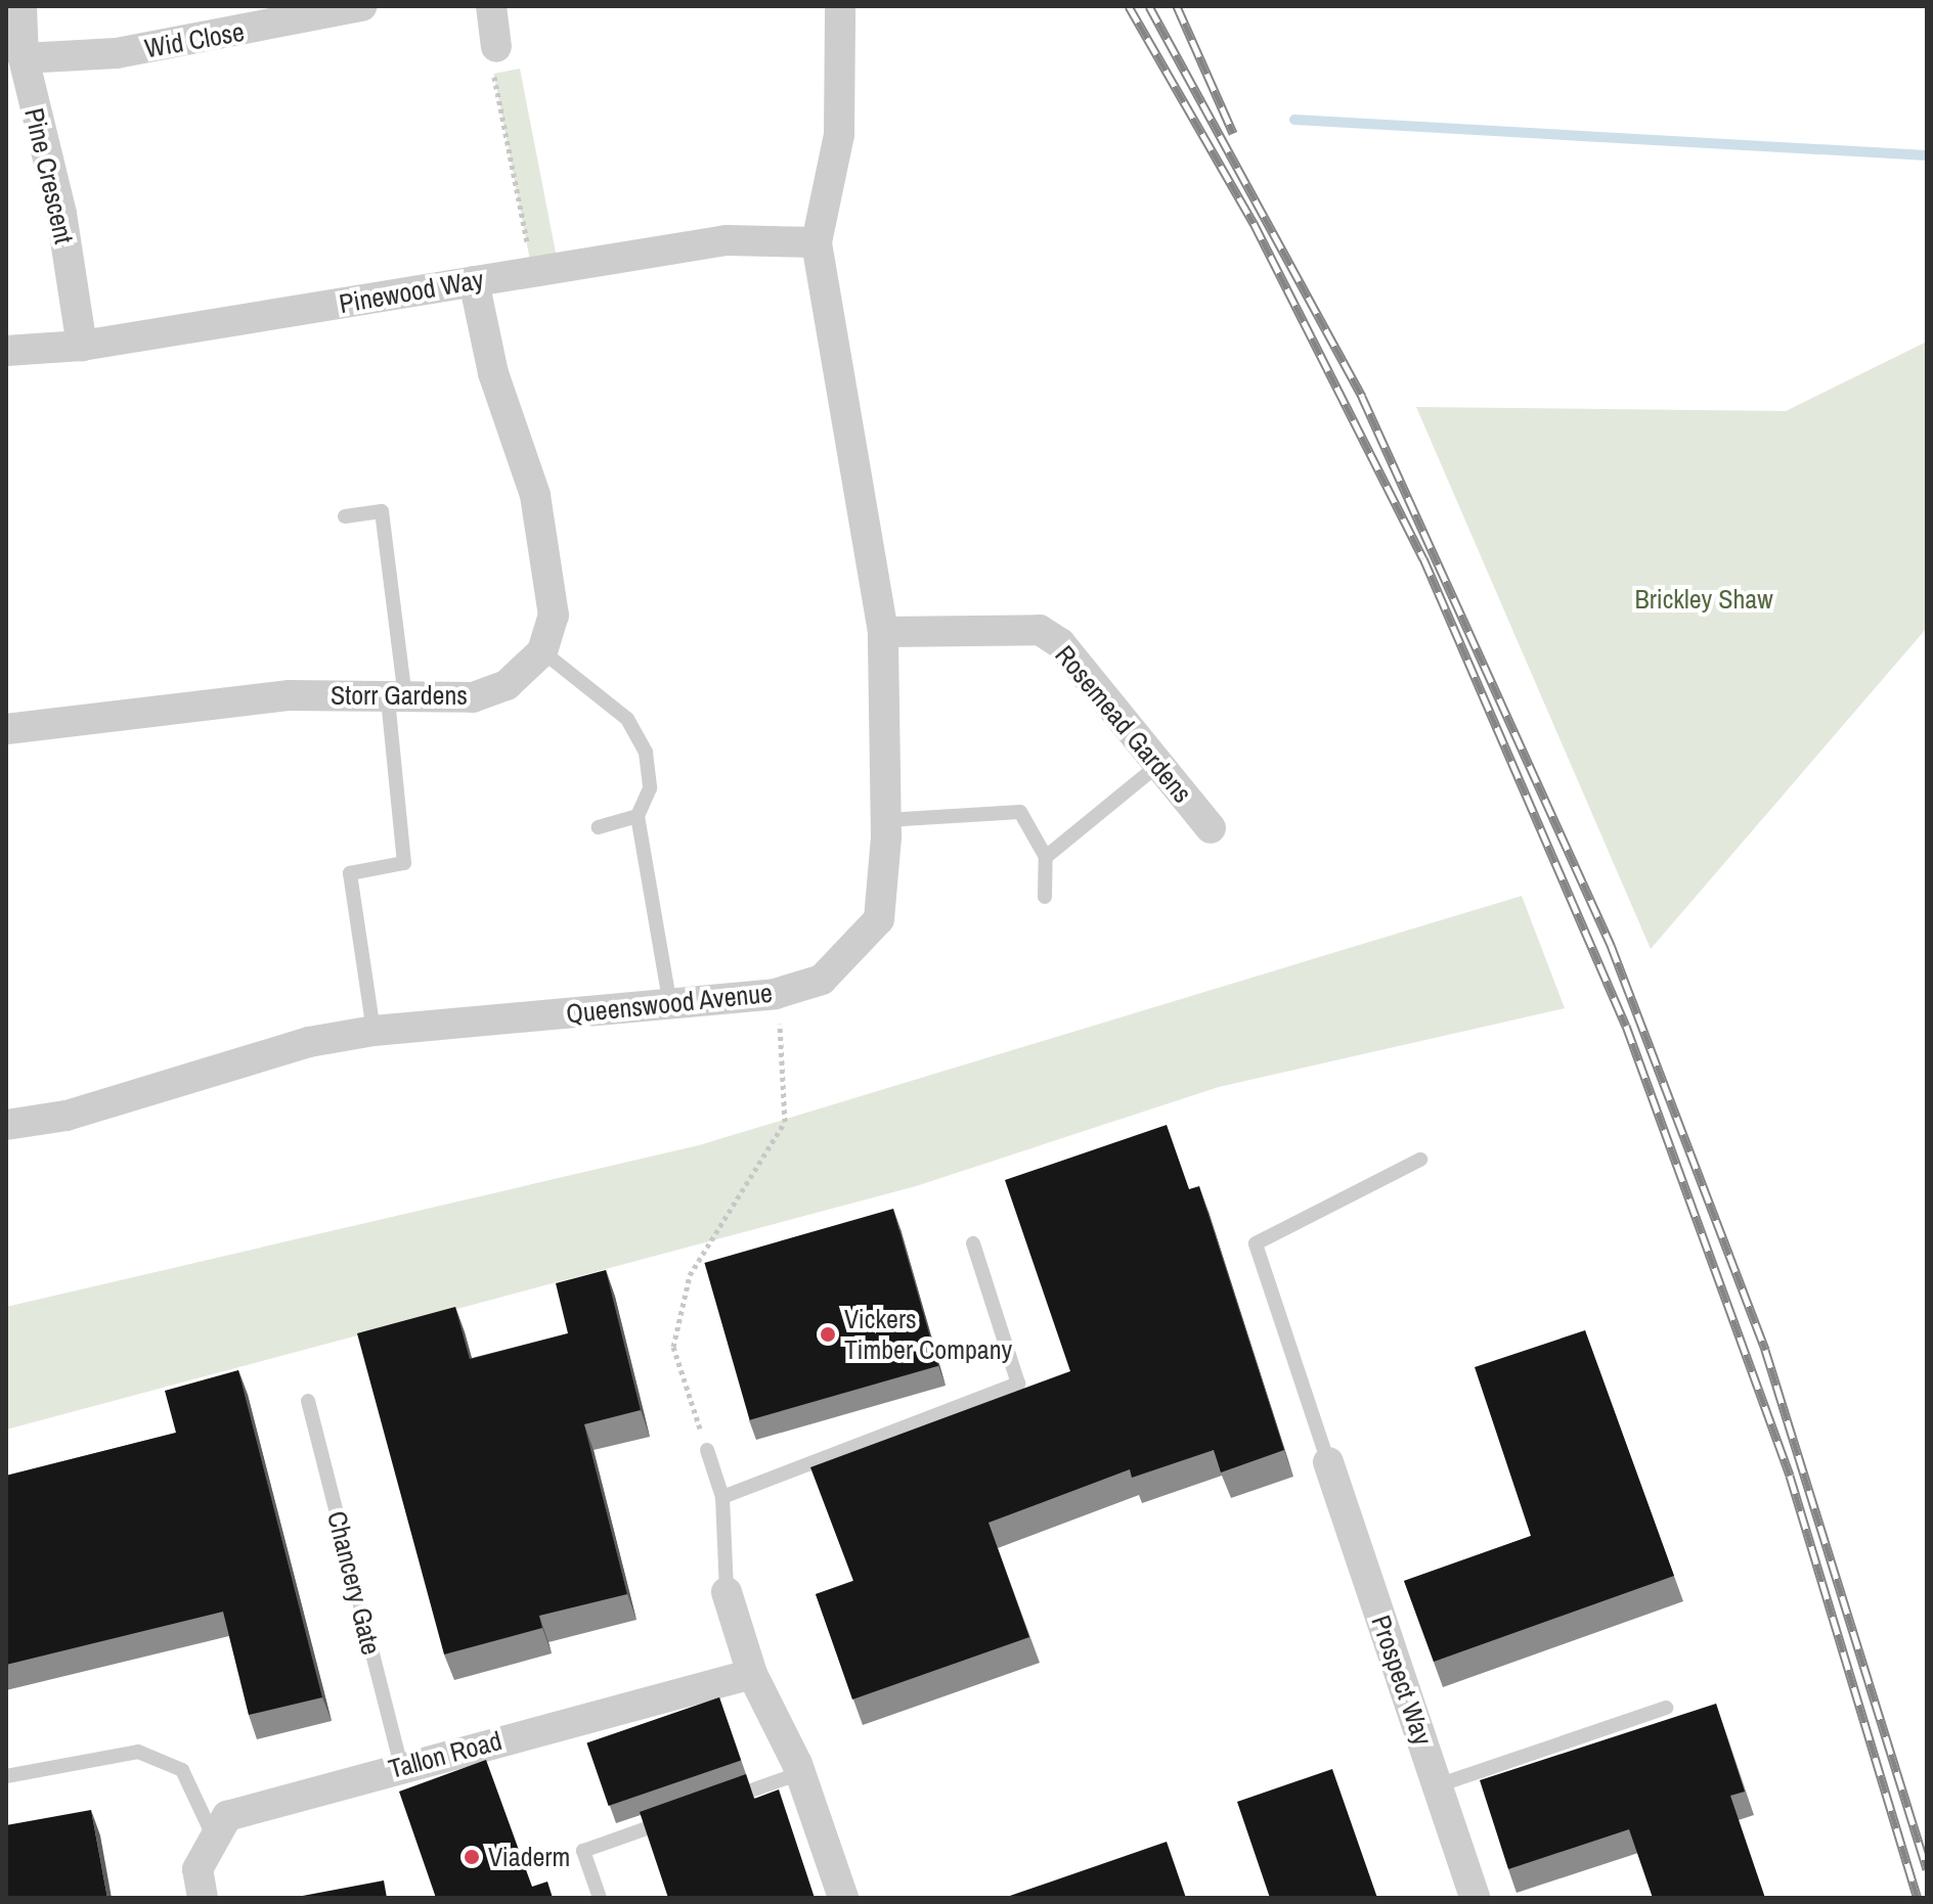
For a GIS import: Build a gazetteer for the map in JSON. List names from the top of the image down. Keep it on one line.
{"streets":{"street":["Wid Close","Pine Crescent","Pinewood Way","Storr Gardens","Rosemead Gardens","Queenswood Avenue","Prospect Way","Tallon Road"],"lane":["Chancery Gate"]},"crossings":[["Wid Close","Pine Crescent"],["Pine Crescent","Pinewood Way"],["Pinewood Way","Queenswood Avenue"],["Rosemead Gardens","Queenswood Avenue"],["Chancery Gate","Tallon Road"]],"parks":["Brickley Shaw"],"places":["Vickers Timber Company","Viaderm"]}
